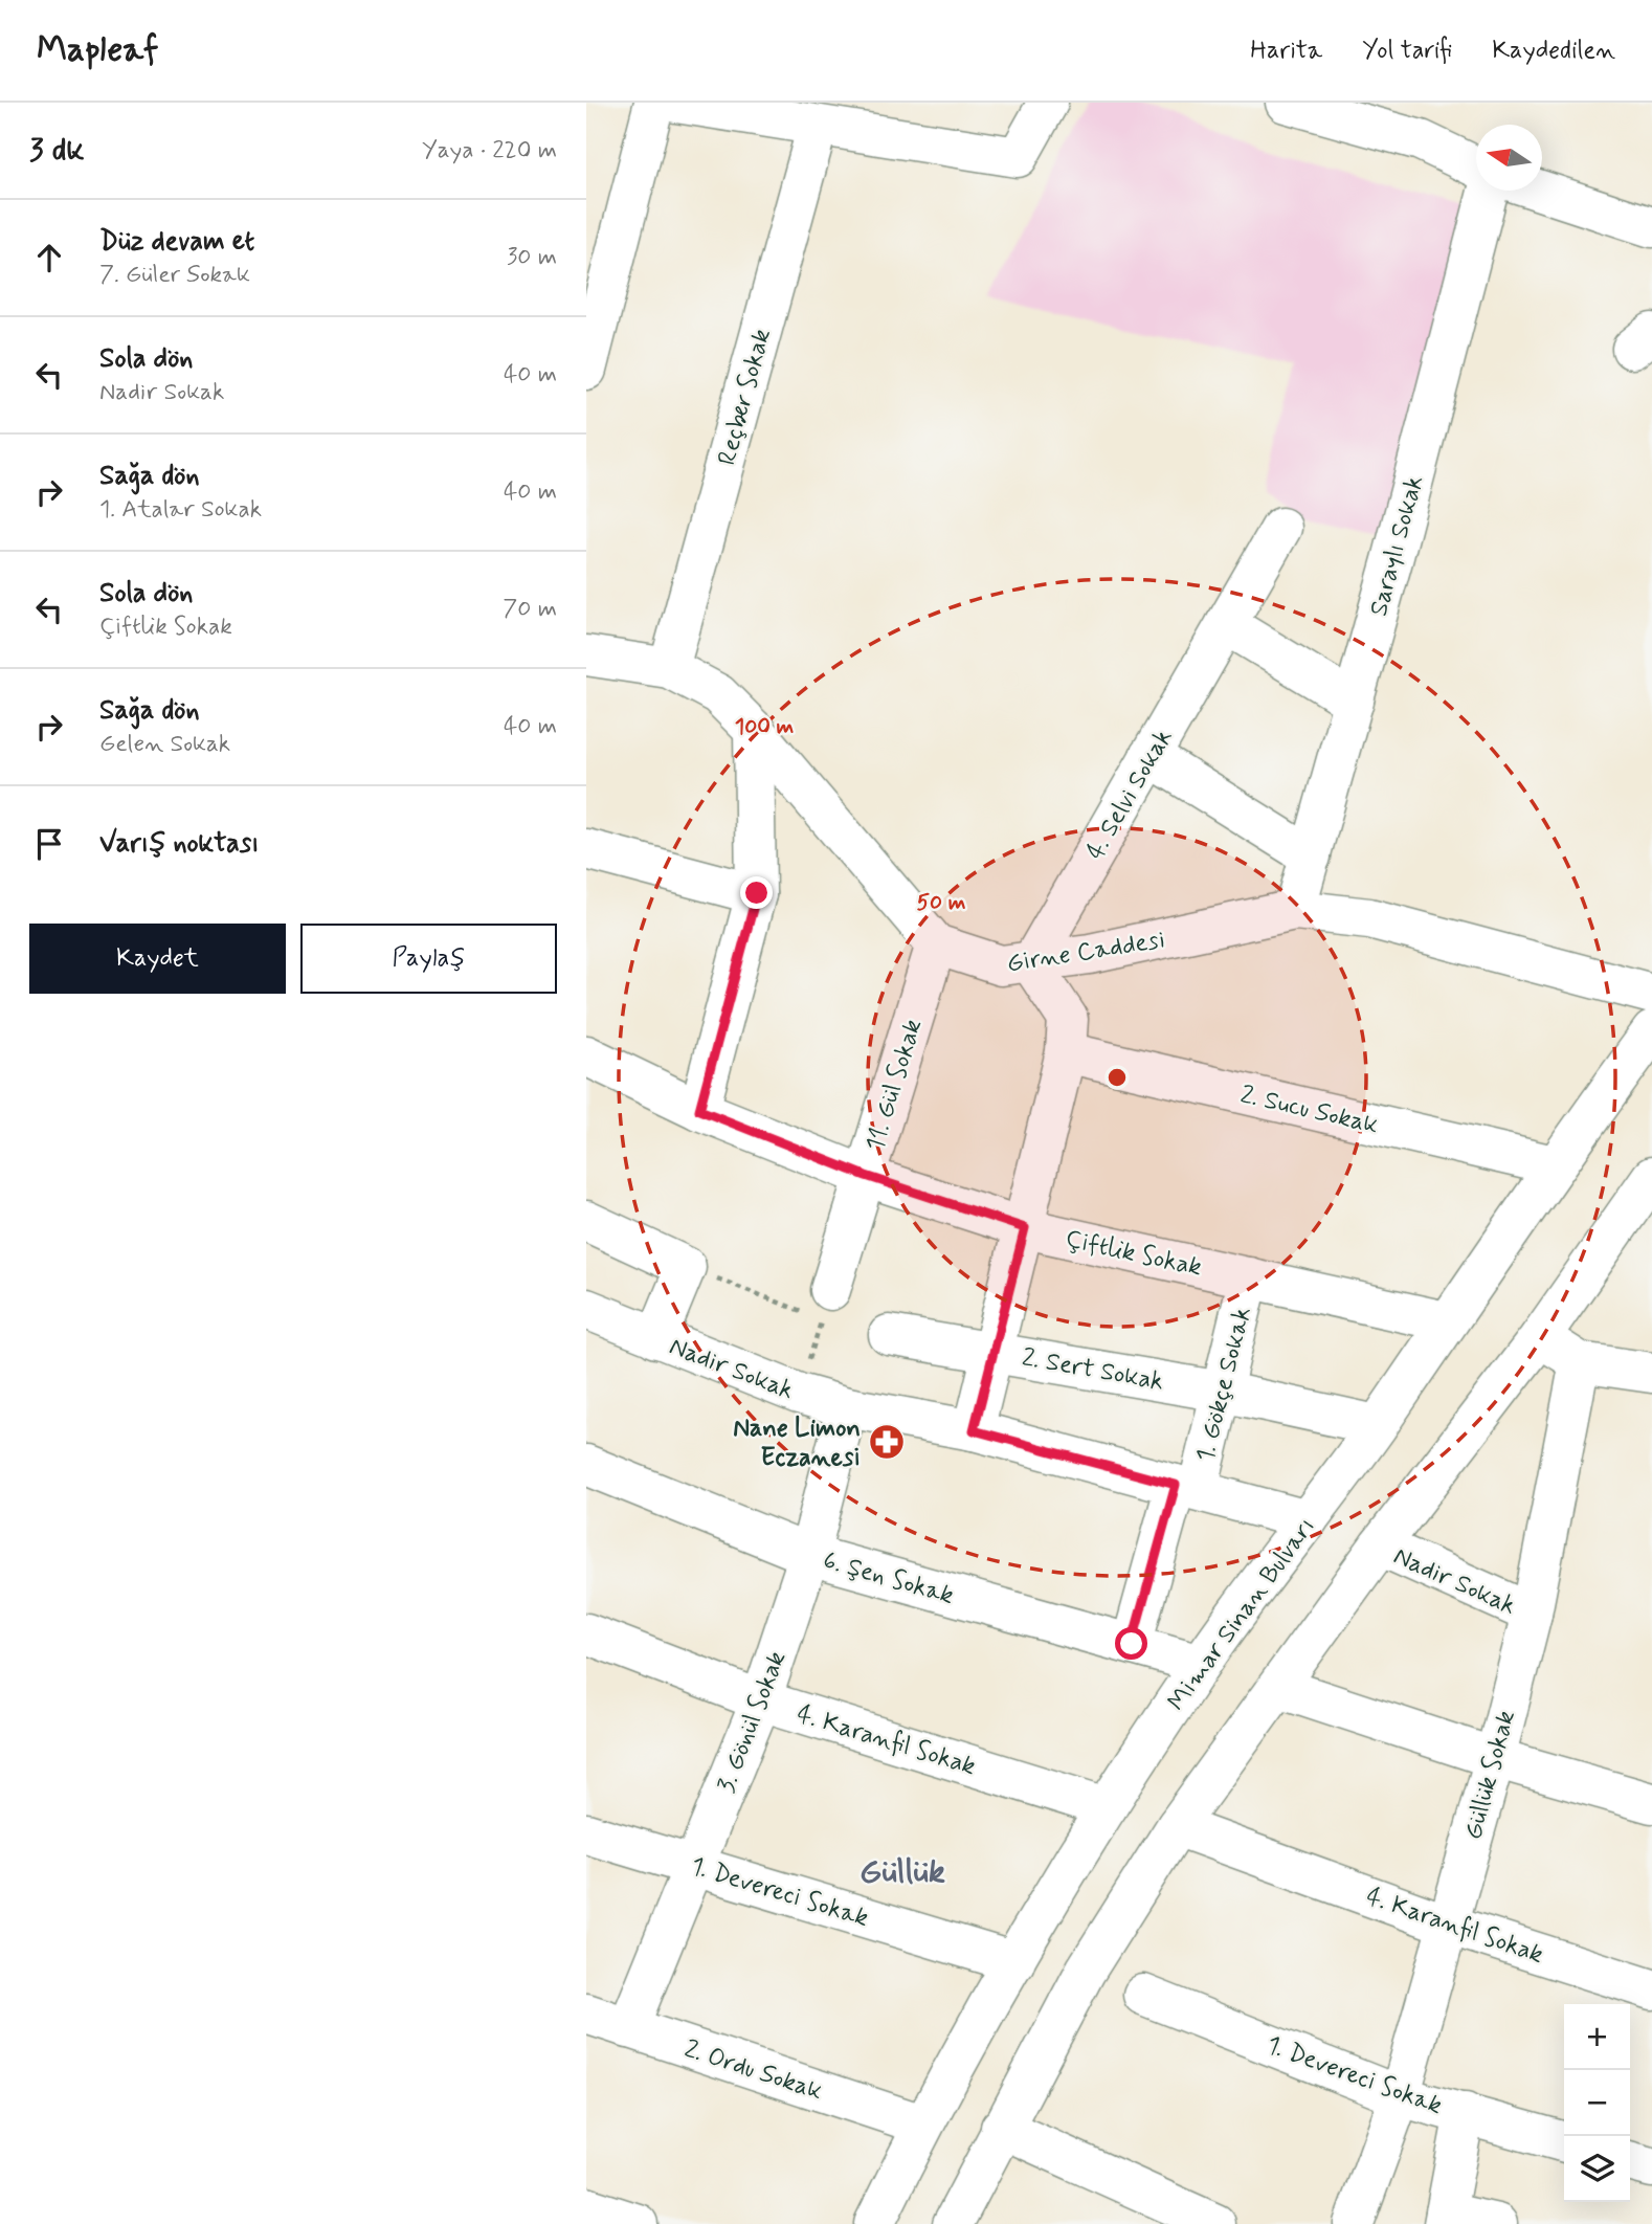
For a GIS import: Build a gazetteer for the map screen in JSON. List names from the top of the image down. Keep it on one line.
{"streets":{"street":["Reçber Sokak","Saraylı Sokak","4. Selvi Sokak","Girne Caddesi","11. Gül Sokak","2. Sucu Sokak","Çiftlik Sokak","Nadir Sokak","2. Sert Sokak","1. Gökçe Sokak","6. Şen Sokak","Mimar Sinan Bulvarı","3. Gönül Sokak","4. Karanfil Sokak","Güllük Sokak","1. Devereci Sokak","2. Ordu Sokak"]},"crossings":[["Saraylı Sokak","Girne Caddesi"],["4. Selvi Sokak","Girne Caddesi"],["Girne Caddesi","11. Gül Sokak"],["11. Gül Sokak","Çiftlik Sokak"],["2. Sucu Sokak","Mimar Sinan Bulvarı"],["Çiftlik Sokak","1. Gökçe Sokak"],["Çiftlik Sokak","Mimar Sinan Bulvarı"],["Nadir Sokak","1. Gökçe Sokak"],["Nadir Sokak","Mimar Sinan Bulvarı"],["Nadir Sokak","3. Gönül Sokak"],["Nadir Sokak","Güllük Sokak"],["2. Sert Sokak","1. Gökçe Sokak"],["2. Sert Sokak","Mimar Sinan Bulvarı"],["1. Gökçe Sokak","6. Şen Sokak"],["6. Şen Sokak","Mimar Sinan Bulvarı"],["6. Şen Sokak","3. Gönül Sokak"],["Mimar Sinan Bulvarı","4. Karanfil Sokak"],["Mimar Sinan Bulvarı","1. Devereci Sokak"],["Mimar Sinan Bulvarı","2. Ordu Sokak"],["3. Gönül Sokak","4. Karanfil Sokak"],["3. Gönül Sokak","1. Devereci Sokak"],["3. Gönül Sokak","2. Ordu Sokak"],["4. Karanfil Sokak","Güllük Sokak"],["Güllük Sokak","1. Devereci Sokak"]],"districts":["Güllük"],"places":{"pharmacy":["Nane Limon Eczanesi"]},"north":"left","page":{"header":"Mapleaf","nav":["Harita","Yol tarifi","Kaydedilen"],"heading":["3 dk","Yaya · 220 m"],"list":[["Düz devam et","7. Güler Sokak","30 m"],["Sola dön","Nadir Sokak","40 m"],["Sağa dön","1. Atalar Sokak","40 m"],["Sola dön","Çiftlik Sokak","70 m"],["Sağa dön","Gelen Sokak","40 m"],"Varış noktası"],"buttons":["Kaydet","Paylaş"],"map_buttons":["+","−"]},"rings":["100 m","50 m"]}
